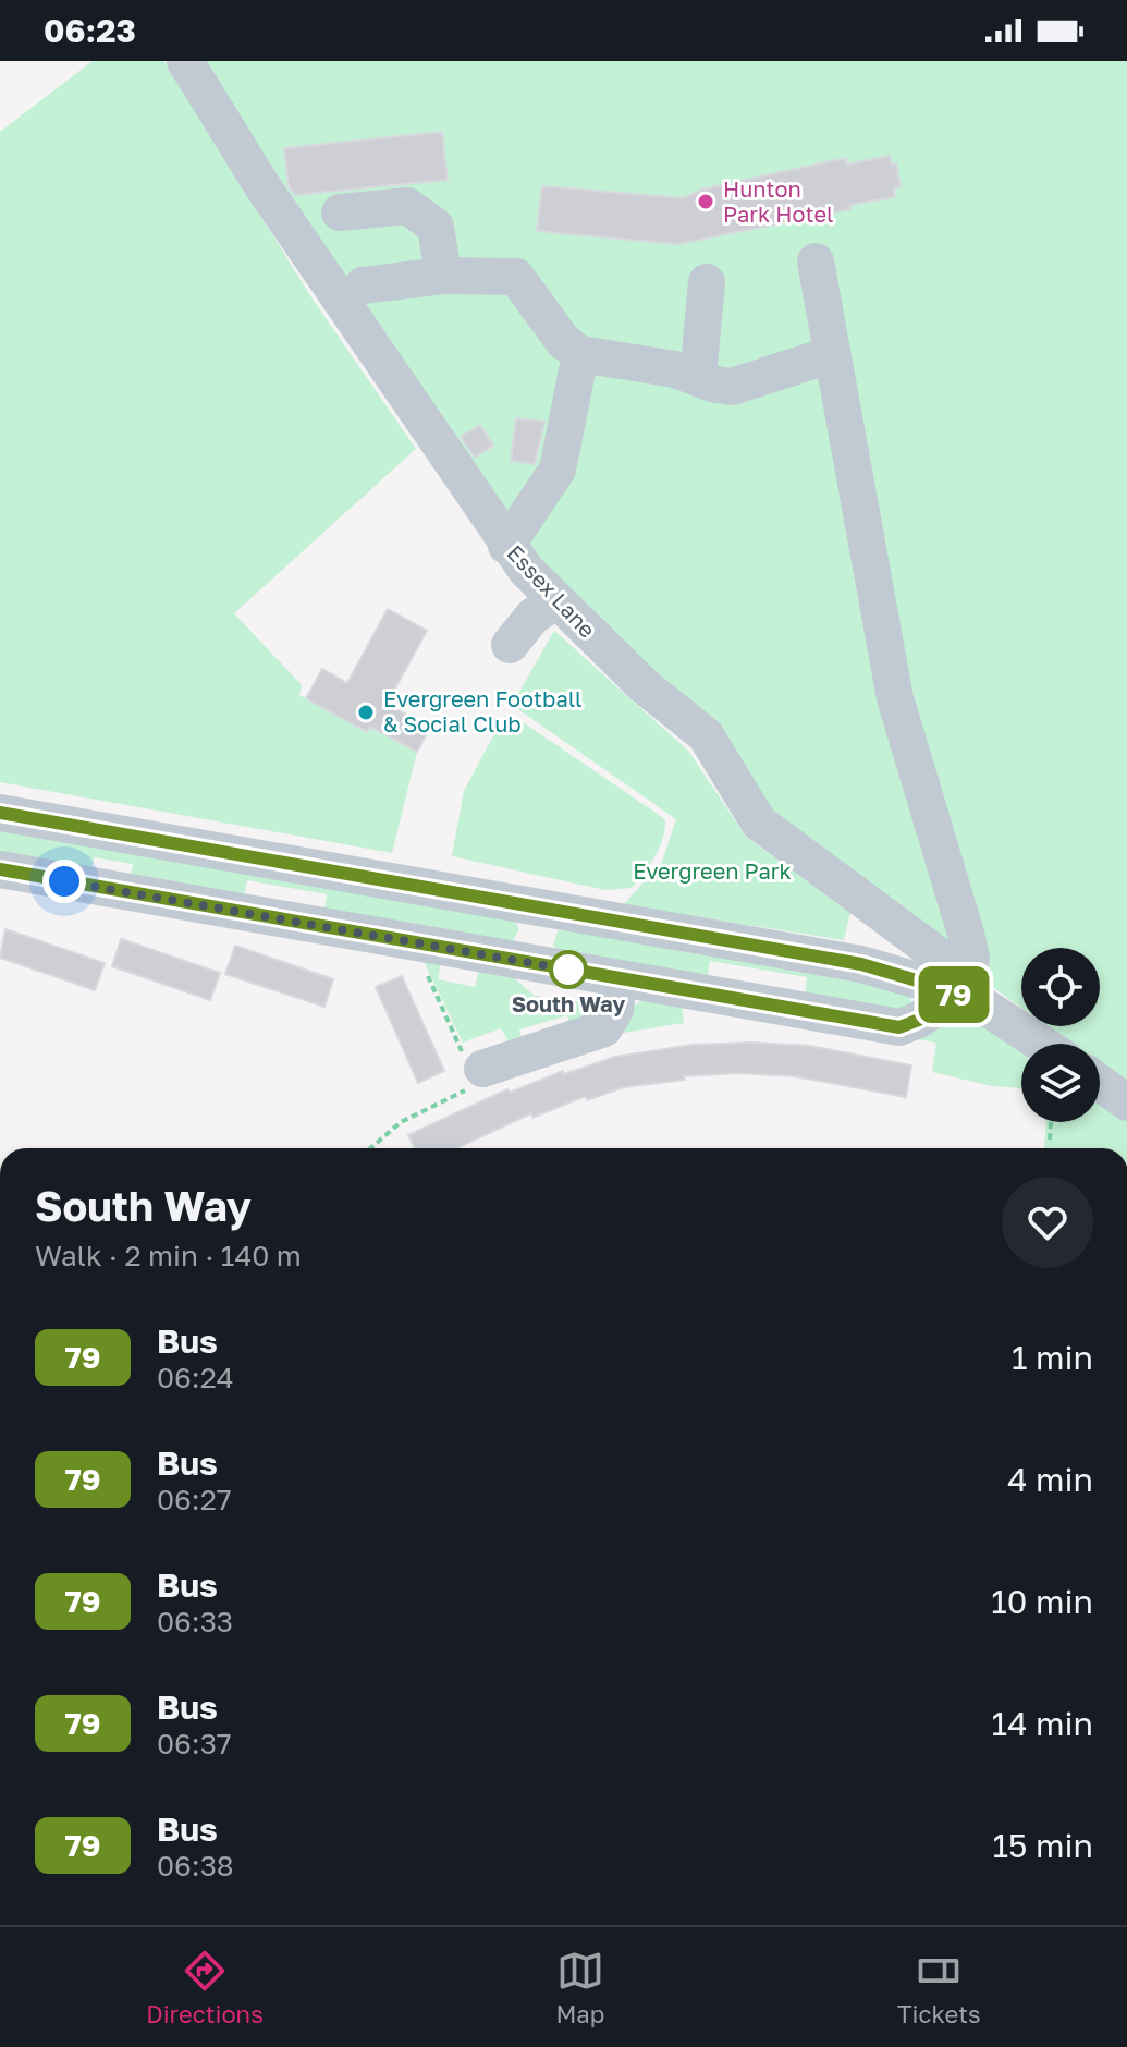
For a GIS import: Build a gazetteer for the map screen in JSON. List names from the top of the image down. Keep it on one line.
{"streets":{"street":["Essex Lane"]},"parks":["Evergreen Park"],"places":["Hunton Park Hotel","Evergreen Football & Social Club","South Way"],"lines":["bus line 79"],"page":{"status":"06:23","on_map":"79","heading":["South Way","Walk · 2 min · 140 m"],"list":[{"mark":"79","name":"Bus","note":"06:24","value":"1 min"},{"mark":"79","name":"Bus","note":"06:27","value":"4 min"},{"mark":"79","name":"Bus","note":"06:33","value":"10 min"},{"mark":"79","name":"Bus","note":"06:37","value":"14 min"},{"mark":"79","name":"Bus","note":"06:38","value":"15 min"}],"tabs":["Directions","Map","Tickets"]}}
